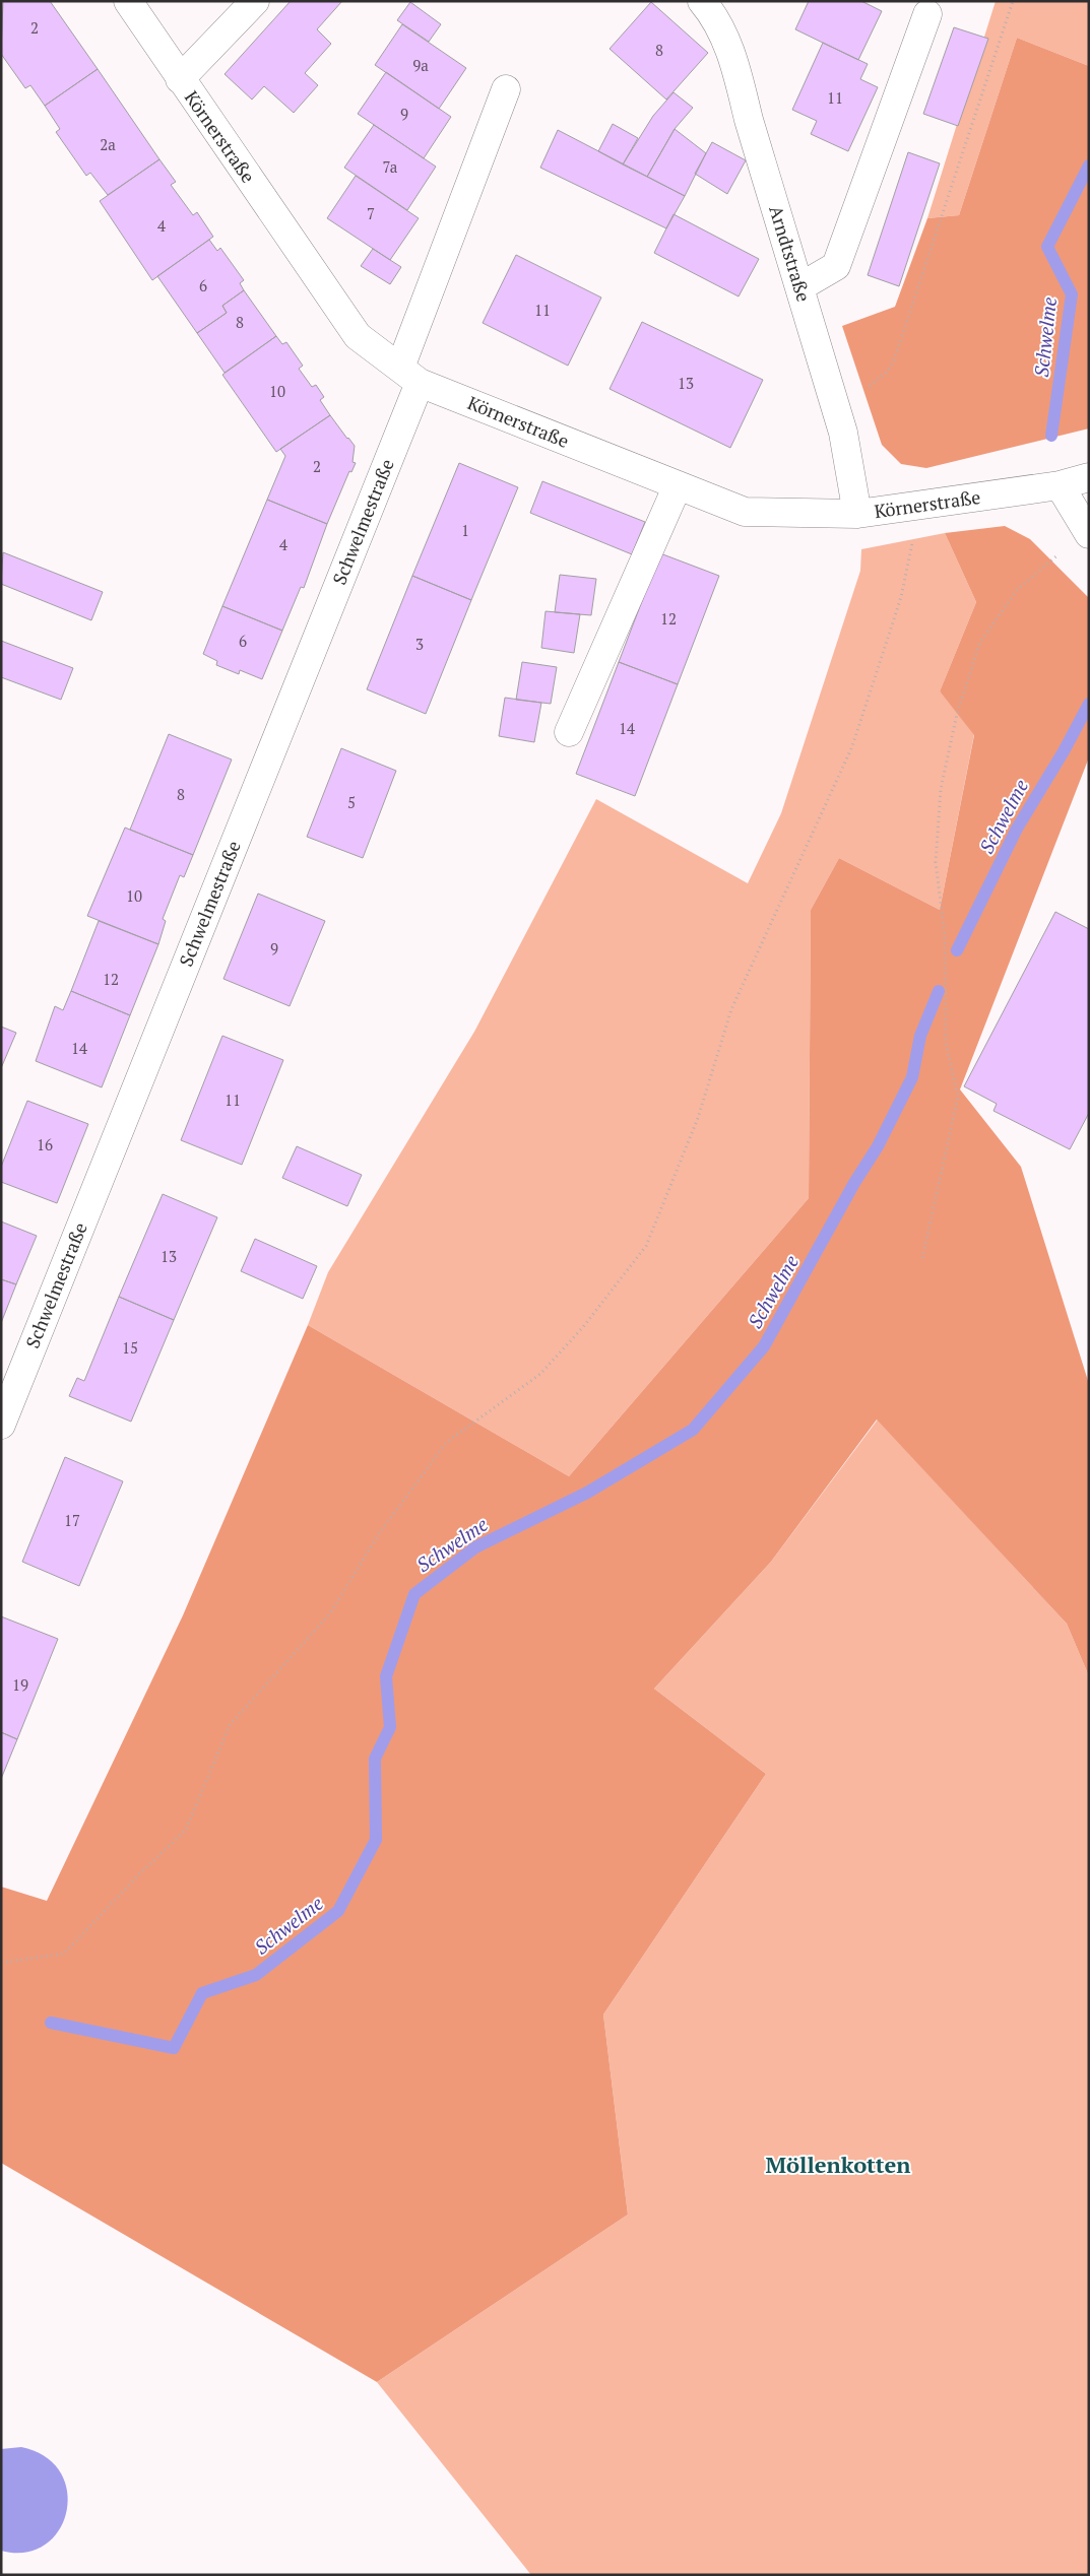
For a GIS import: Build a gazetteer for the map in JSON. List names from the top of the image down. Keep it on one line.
{"streets":{"street":["Körnerstraße","Arndtstraße","Schwelmestraße"]},"crossings":[["Körnerstraße","Arndtstraße"],["Körnerstraße","Schwelmestraße"]],"districts":["Möllenkotten"],"water":["Schwelme"],"house_numbers":["2","8","9a","11","9","2a","7a","7","4","6","11","8","13","10","2","1","4","12","6","3","14","8","5","10","9","12","14","11","16","13","15","17","19"]}
